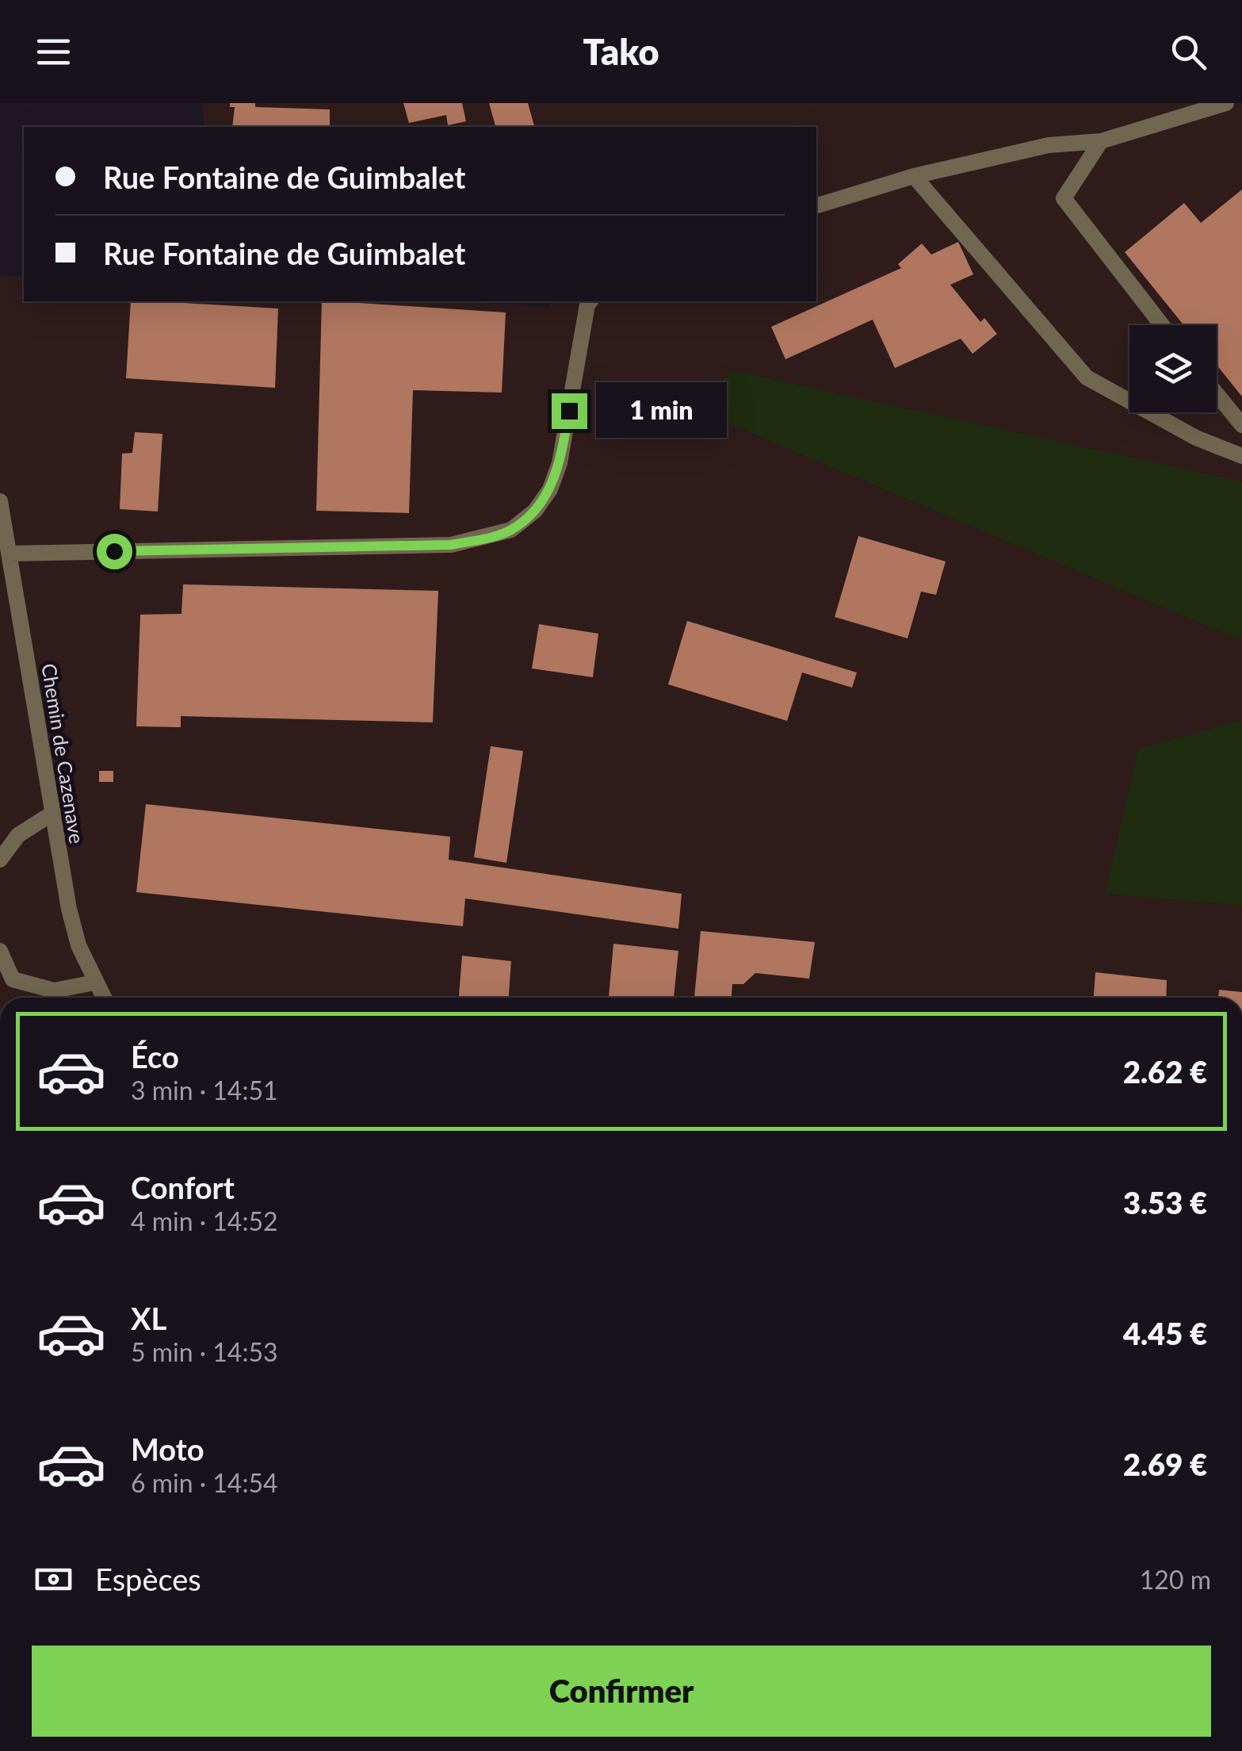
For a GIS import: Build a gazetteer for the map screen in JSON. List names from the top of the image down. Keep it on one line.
{"streets":{"street":["Chemin de Cazenave"]},"page":{"header":"Tako","banner":["Rue Fontaine de Guimbalet","Rue Fontaine de Guimbalet"],"bubble":"1 min","list":[{"name":"Éco","note":"3 min · 14:51","value":"2.62 €"},{"name":"Confort","note":"4 min · 14:52","value":"3.53 €"},{"name":"XL","note":"5 min · 14:53","value":"4.45 €"},{"name":"Moto","note":"6 min · 14:54","value":"2.69 €"}],"pay":["Espèces","120 m"],"buttons":"Confirmer"}}
